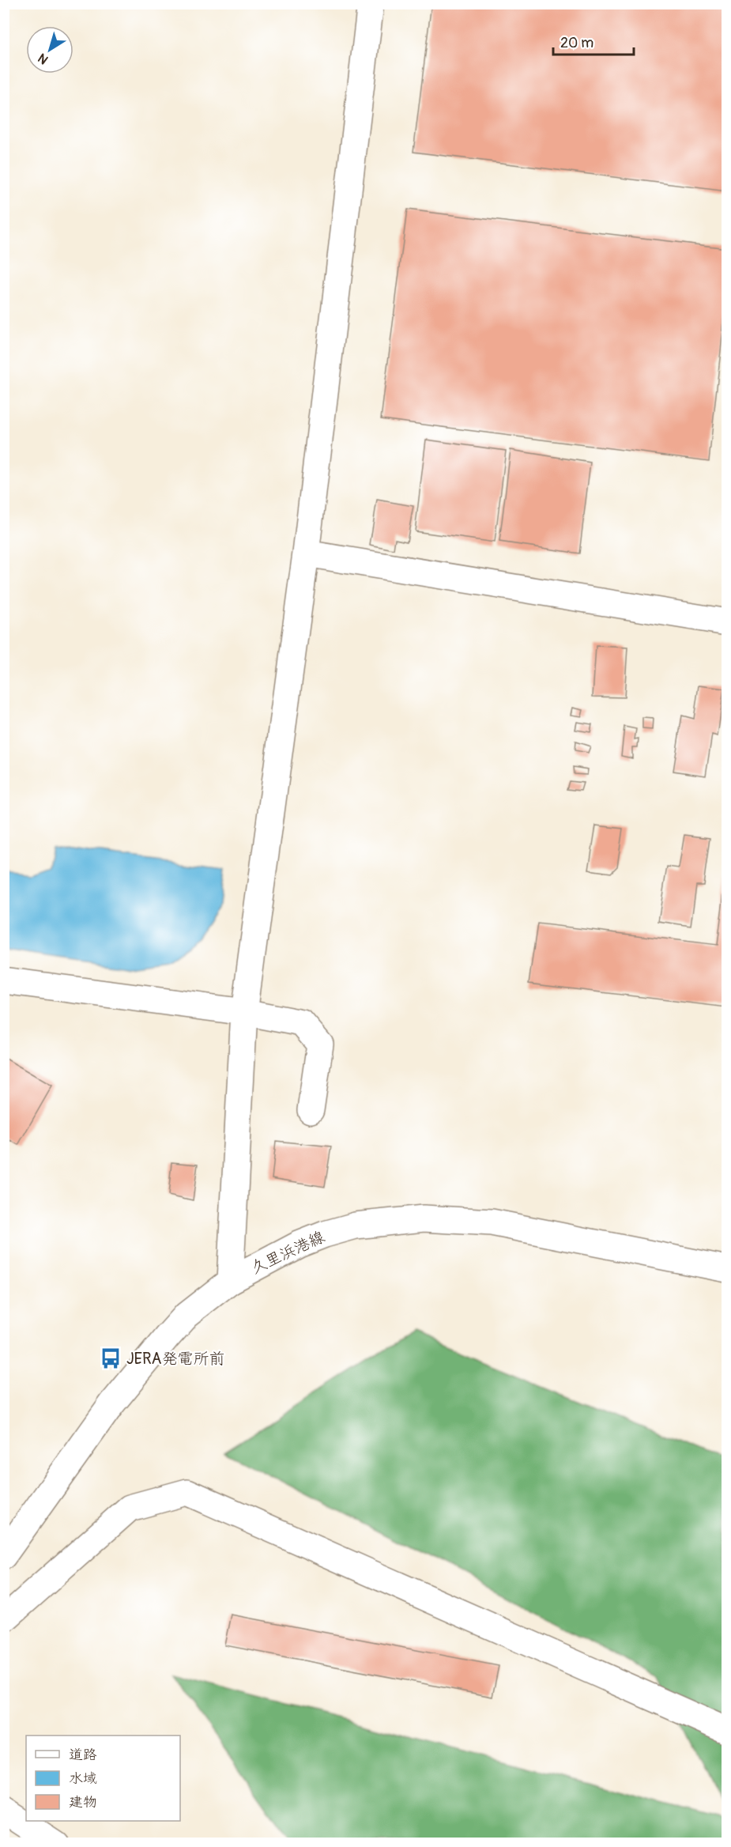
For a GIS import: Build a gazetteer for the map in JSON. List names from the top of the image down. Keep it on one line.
{"streets":{"main road":["久里浜港線"]},"places":{"bus stop":["JERA発電所前"]},"legend":["道路","水域","建物"],"scale_bar":"20 m","north":"bottom left"}
